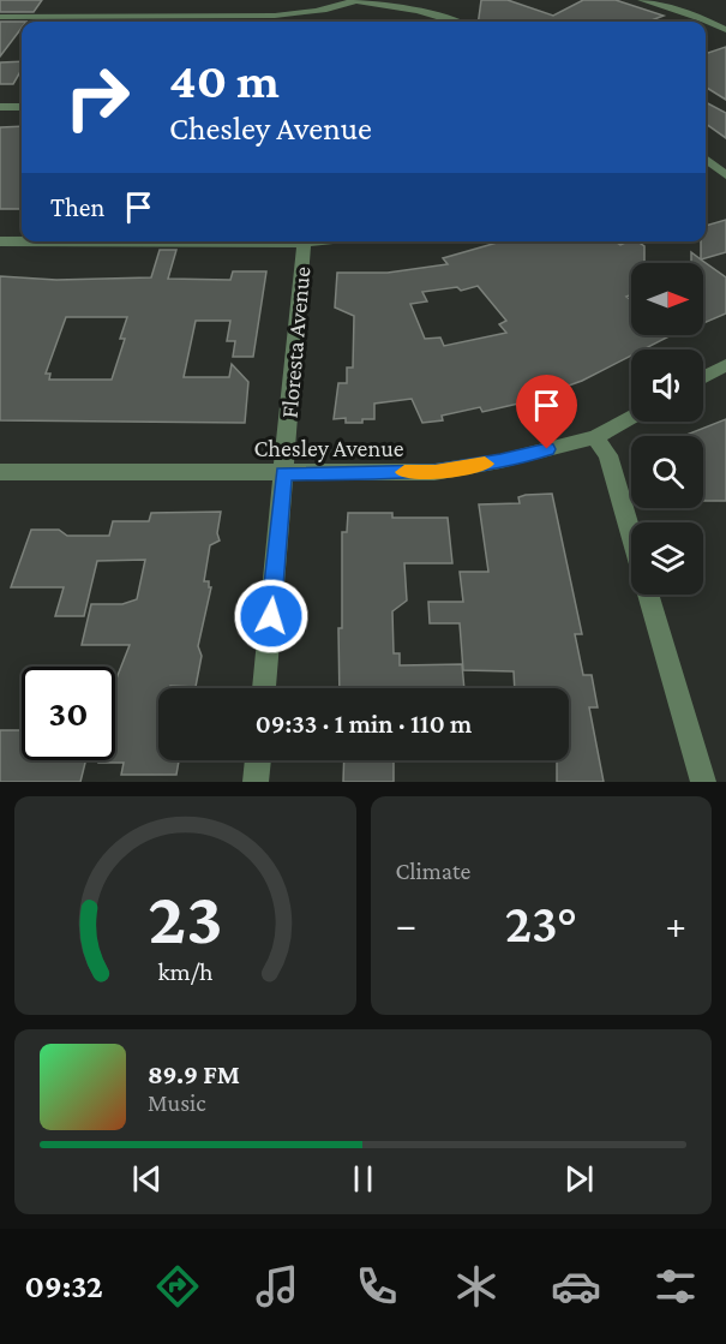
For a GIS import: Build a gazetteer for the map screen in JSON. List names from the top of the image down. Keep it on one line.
{"streets":{"street":["Floresta Avenue","Chesley Avenue"]},"crossings":[["Floresta Avenue","Chesley Avenue"]],"north":"right","page":{"turn":["40 m","Chesley Avenue"],"then":"Then","limit":"30","trip":"09:33 · 1 min · 110 m","tile":"Climate","heat":["−","23°","+"],"song":["89.9 FM","Music"],"tabs":"09:32","gauge":["23","km/h"]}}
